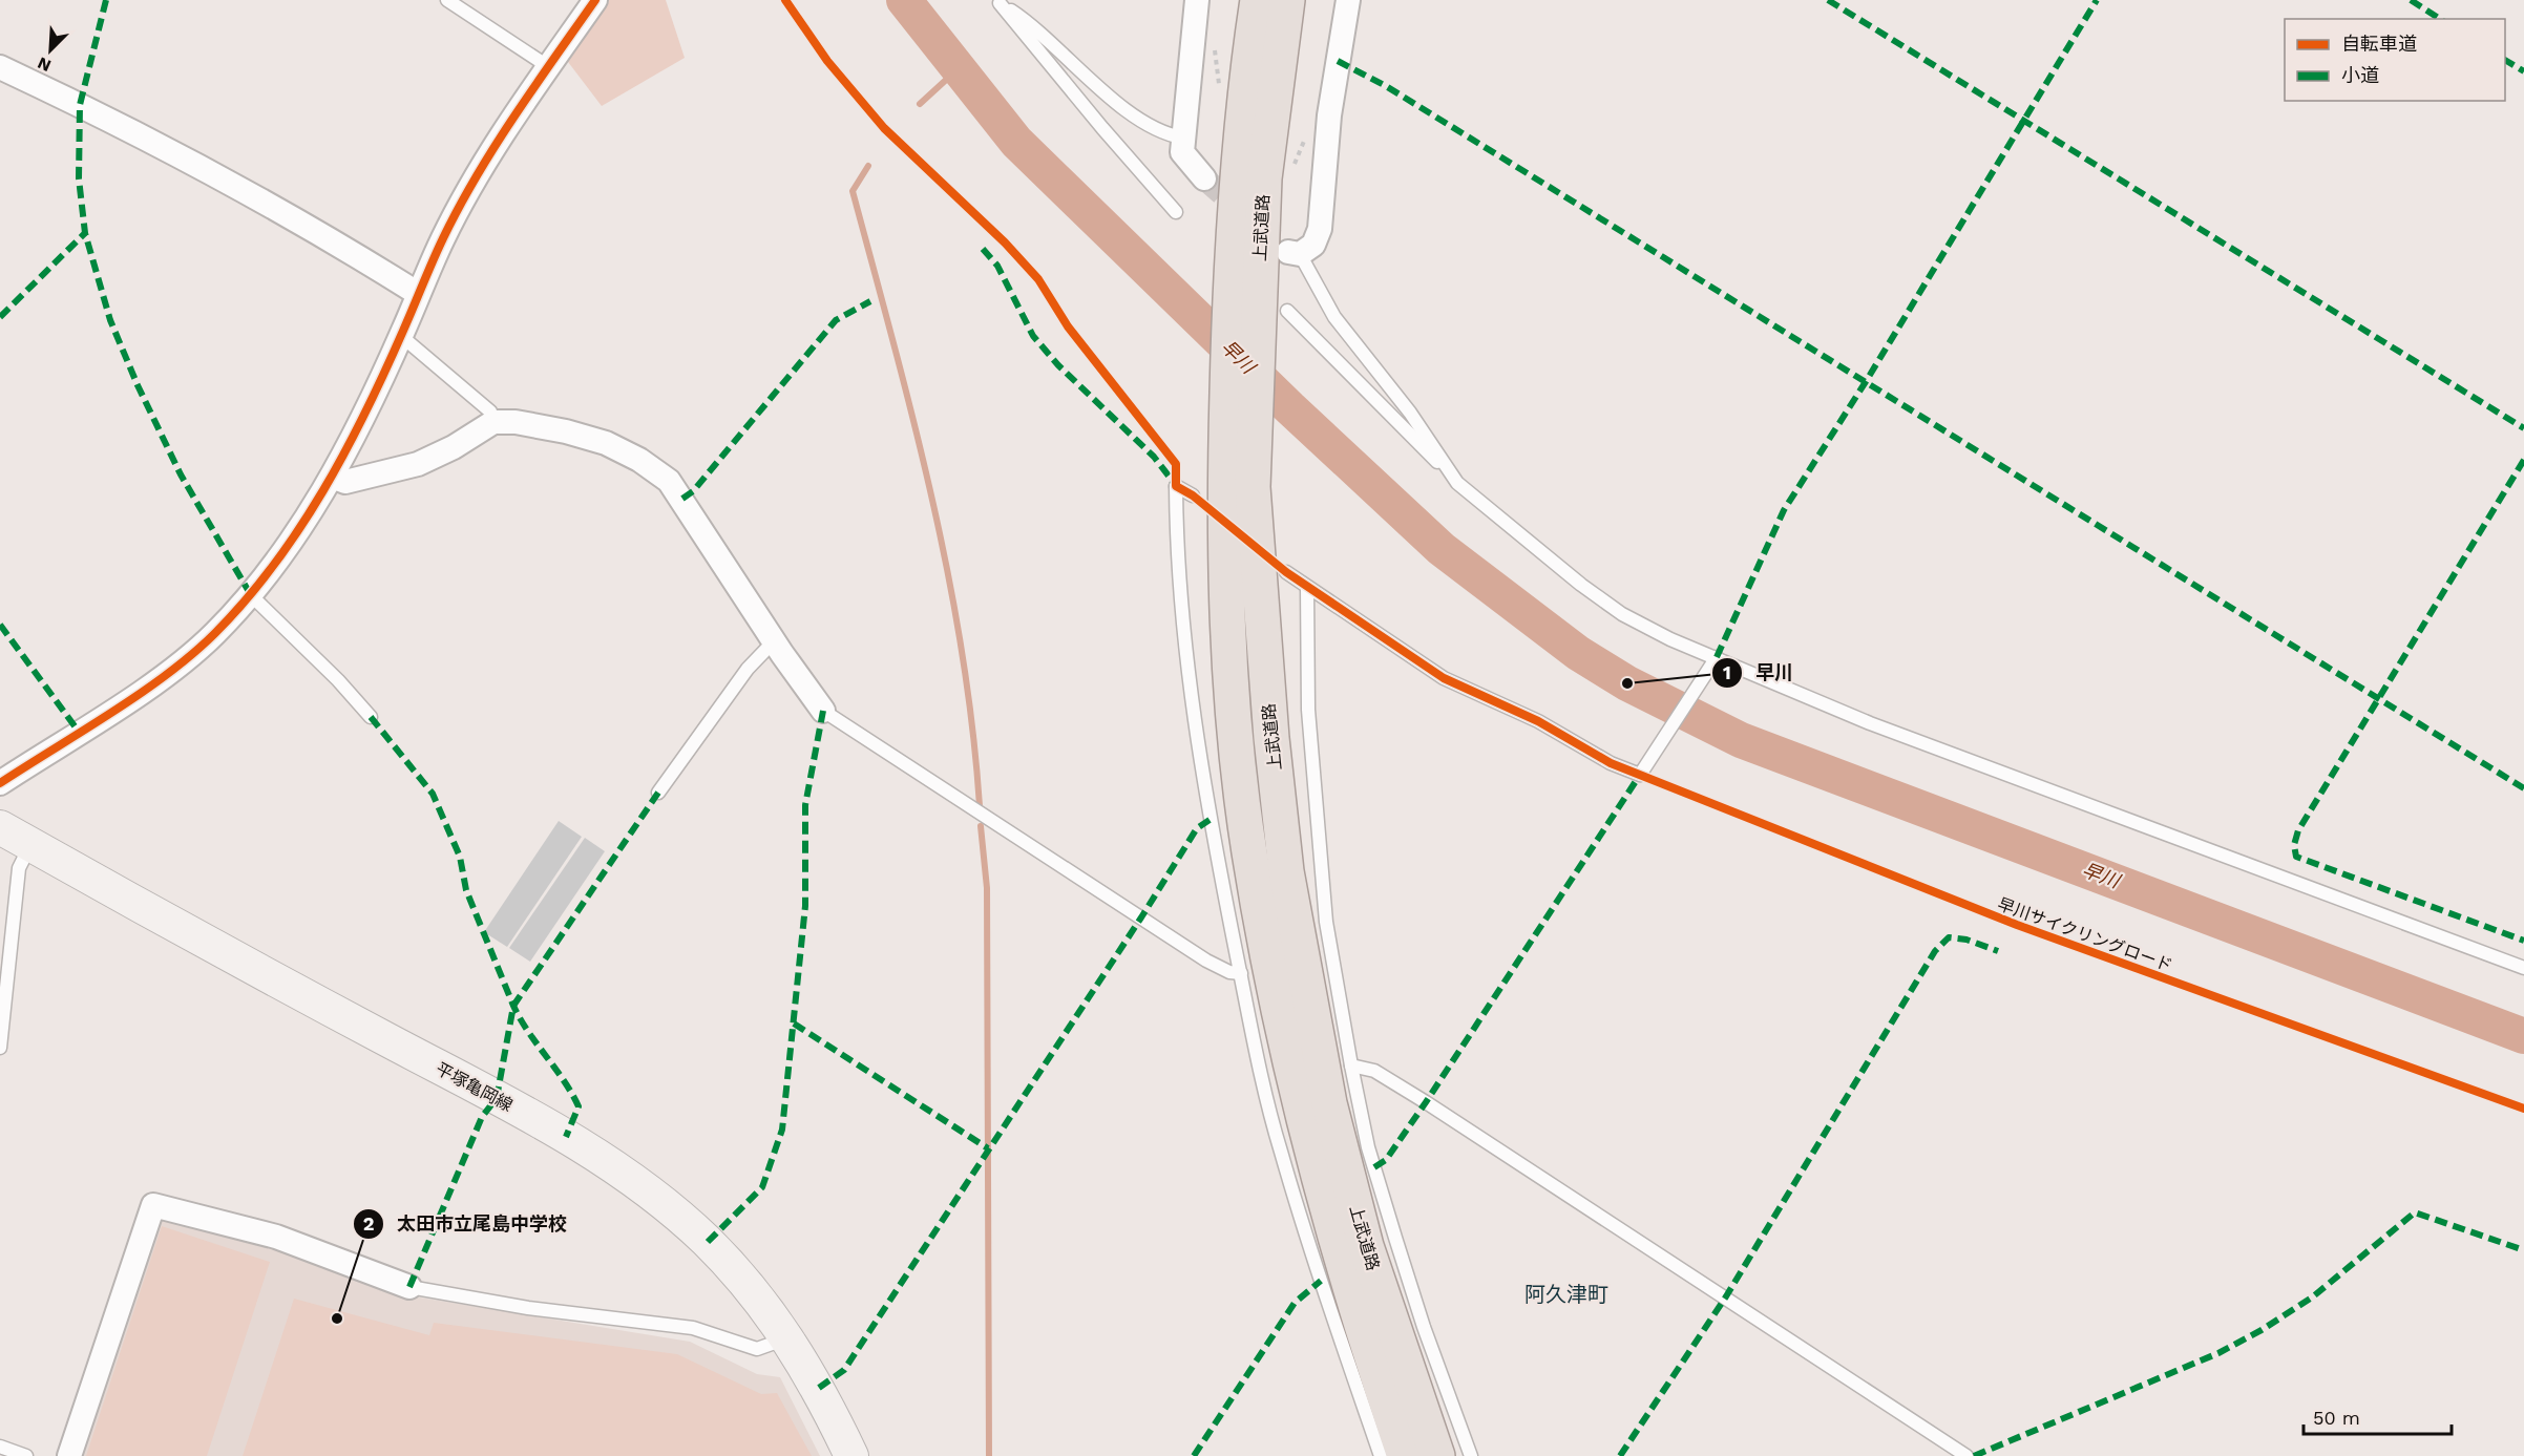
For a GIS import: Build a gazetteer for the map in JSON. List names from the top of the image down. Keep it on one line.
{"streets":{"highway":["上武道路"],"main road":["平塚亀岡線"],"cycle path":["早川サイクリングロード"]},"districts":["阿久津町"],"water":["早川"],"places":["早川","太田市立尾島中学校"],"legend":["自転車道","小道"],"scale_bar":"50 m","north":"bottom left"}
